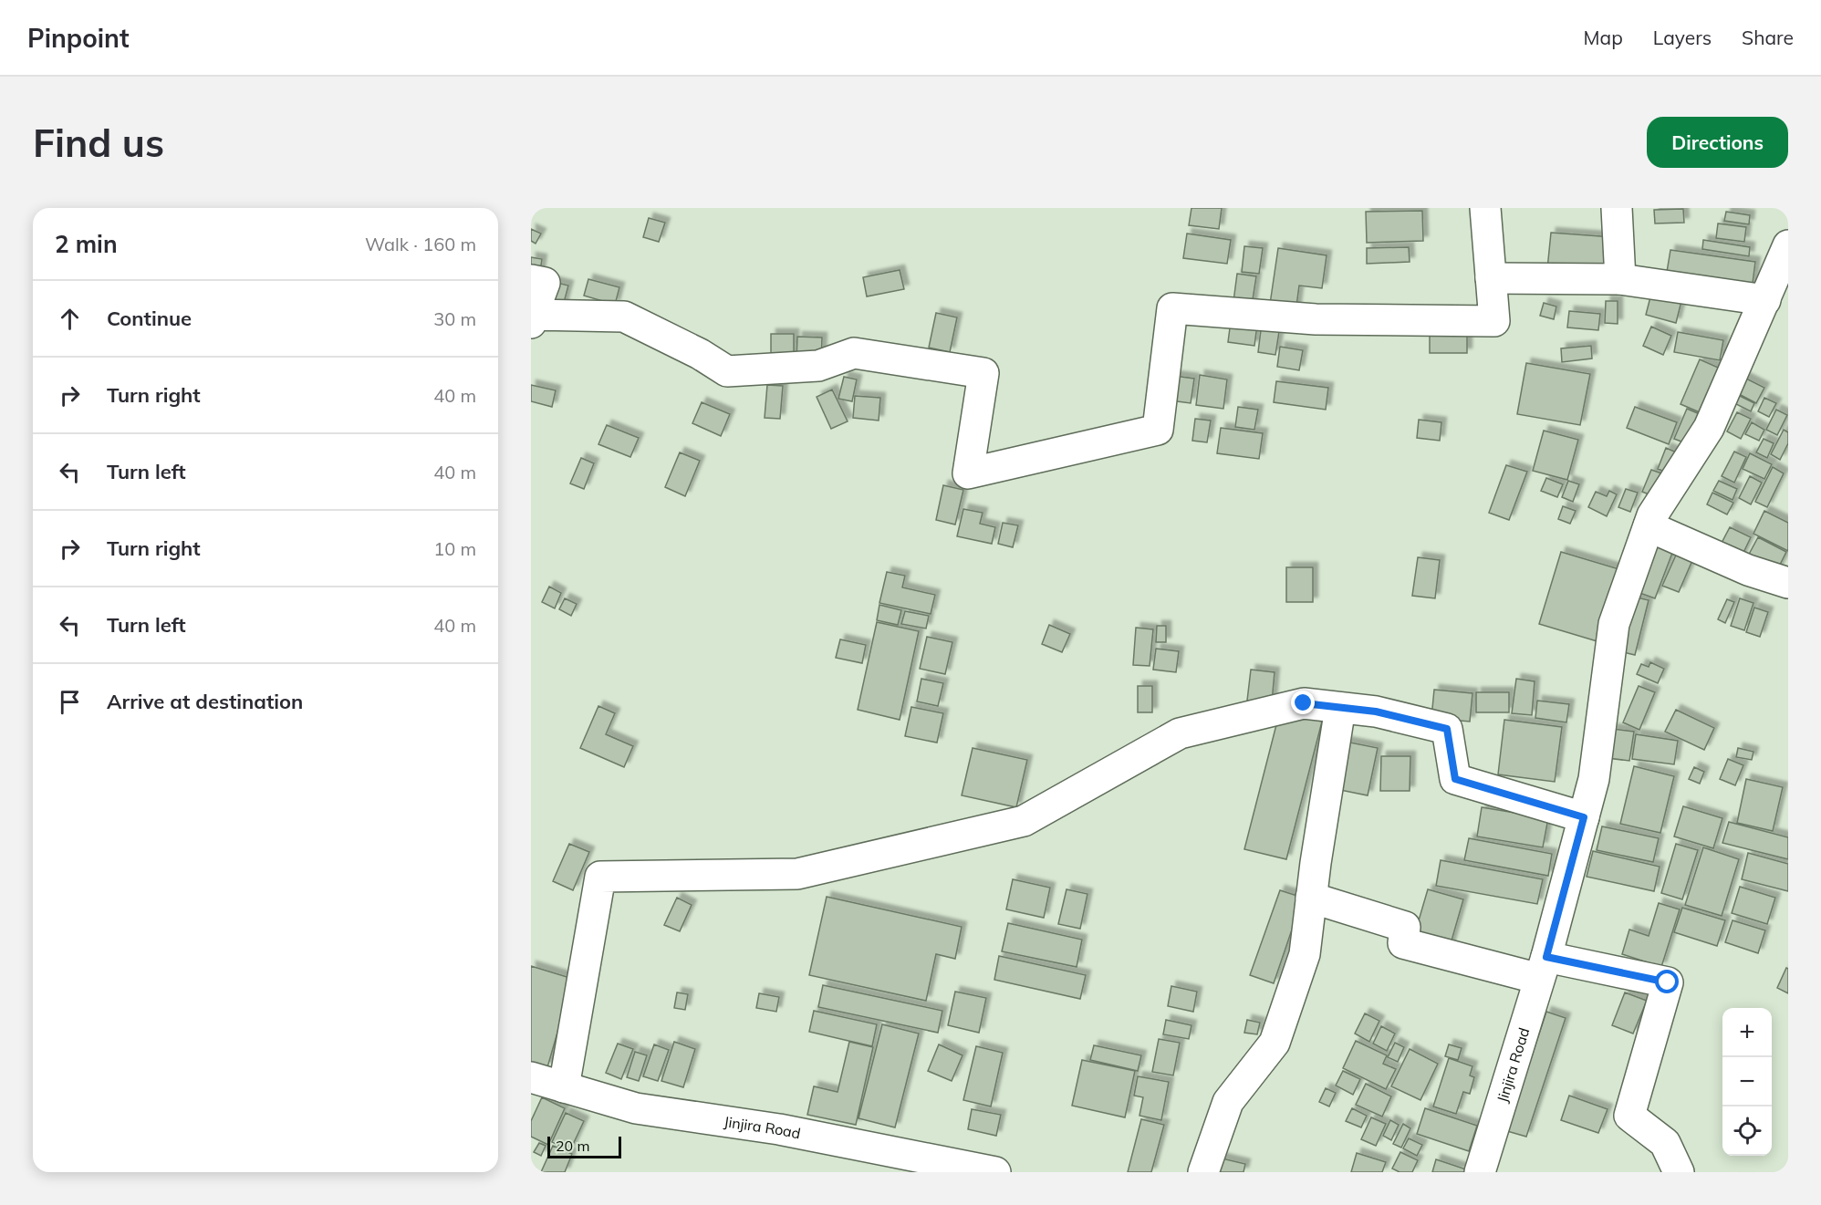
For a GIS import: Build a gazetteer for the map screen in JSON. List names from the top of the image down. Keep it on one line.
{"streets":{"street":["Jinjira Road"]},"scale_bar":"20 m","page":{"header":"Pinpoint","nav":["Map","Layers","Share"],"buttons":"Directions","title":"Find us","heading":["2 min","Walk · 160 m"],"list":[["Continue","30 m"],["Turn right","40 m"],["Turn left","40 m"],["Turn right","10 m"],["Turn left","40 m"],"Arrive at destination"],"map_buttons":["+","−"],"scale":"20 m"}}
